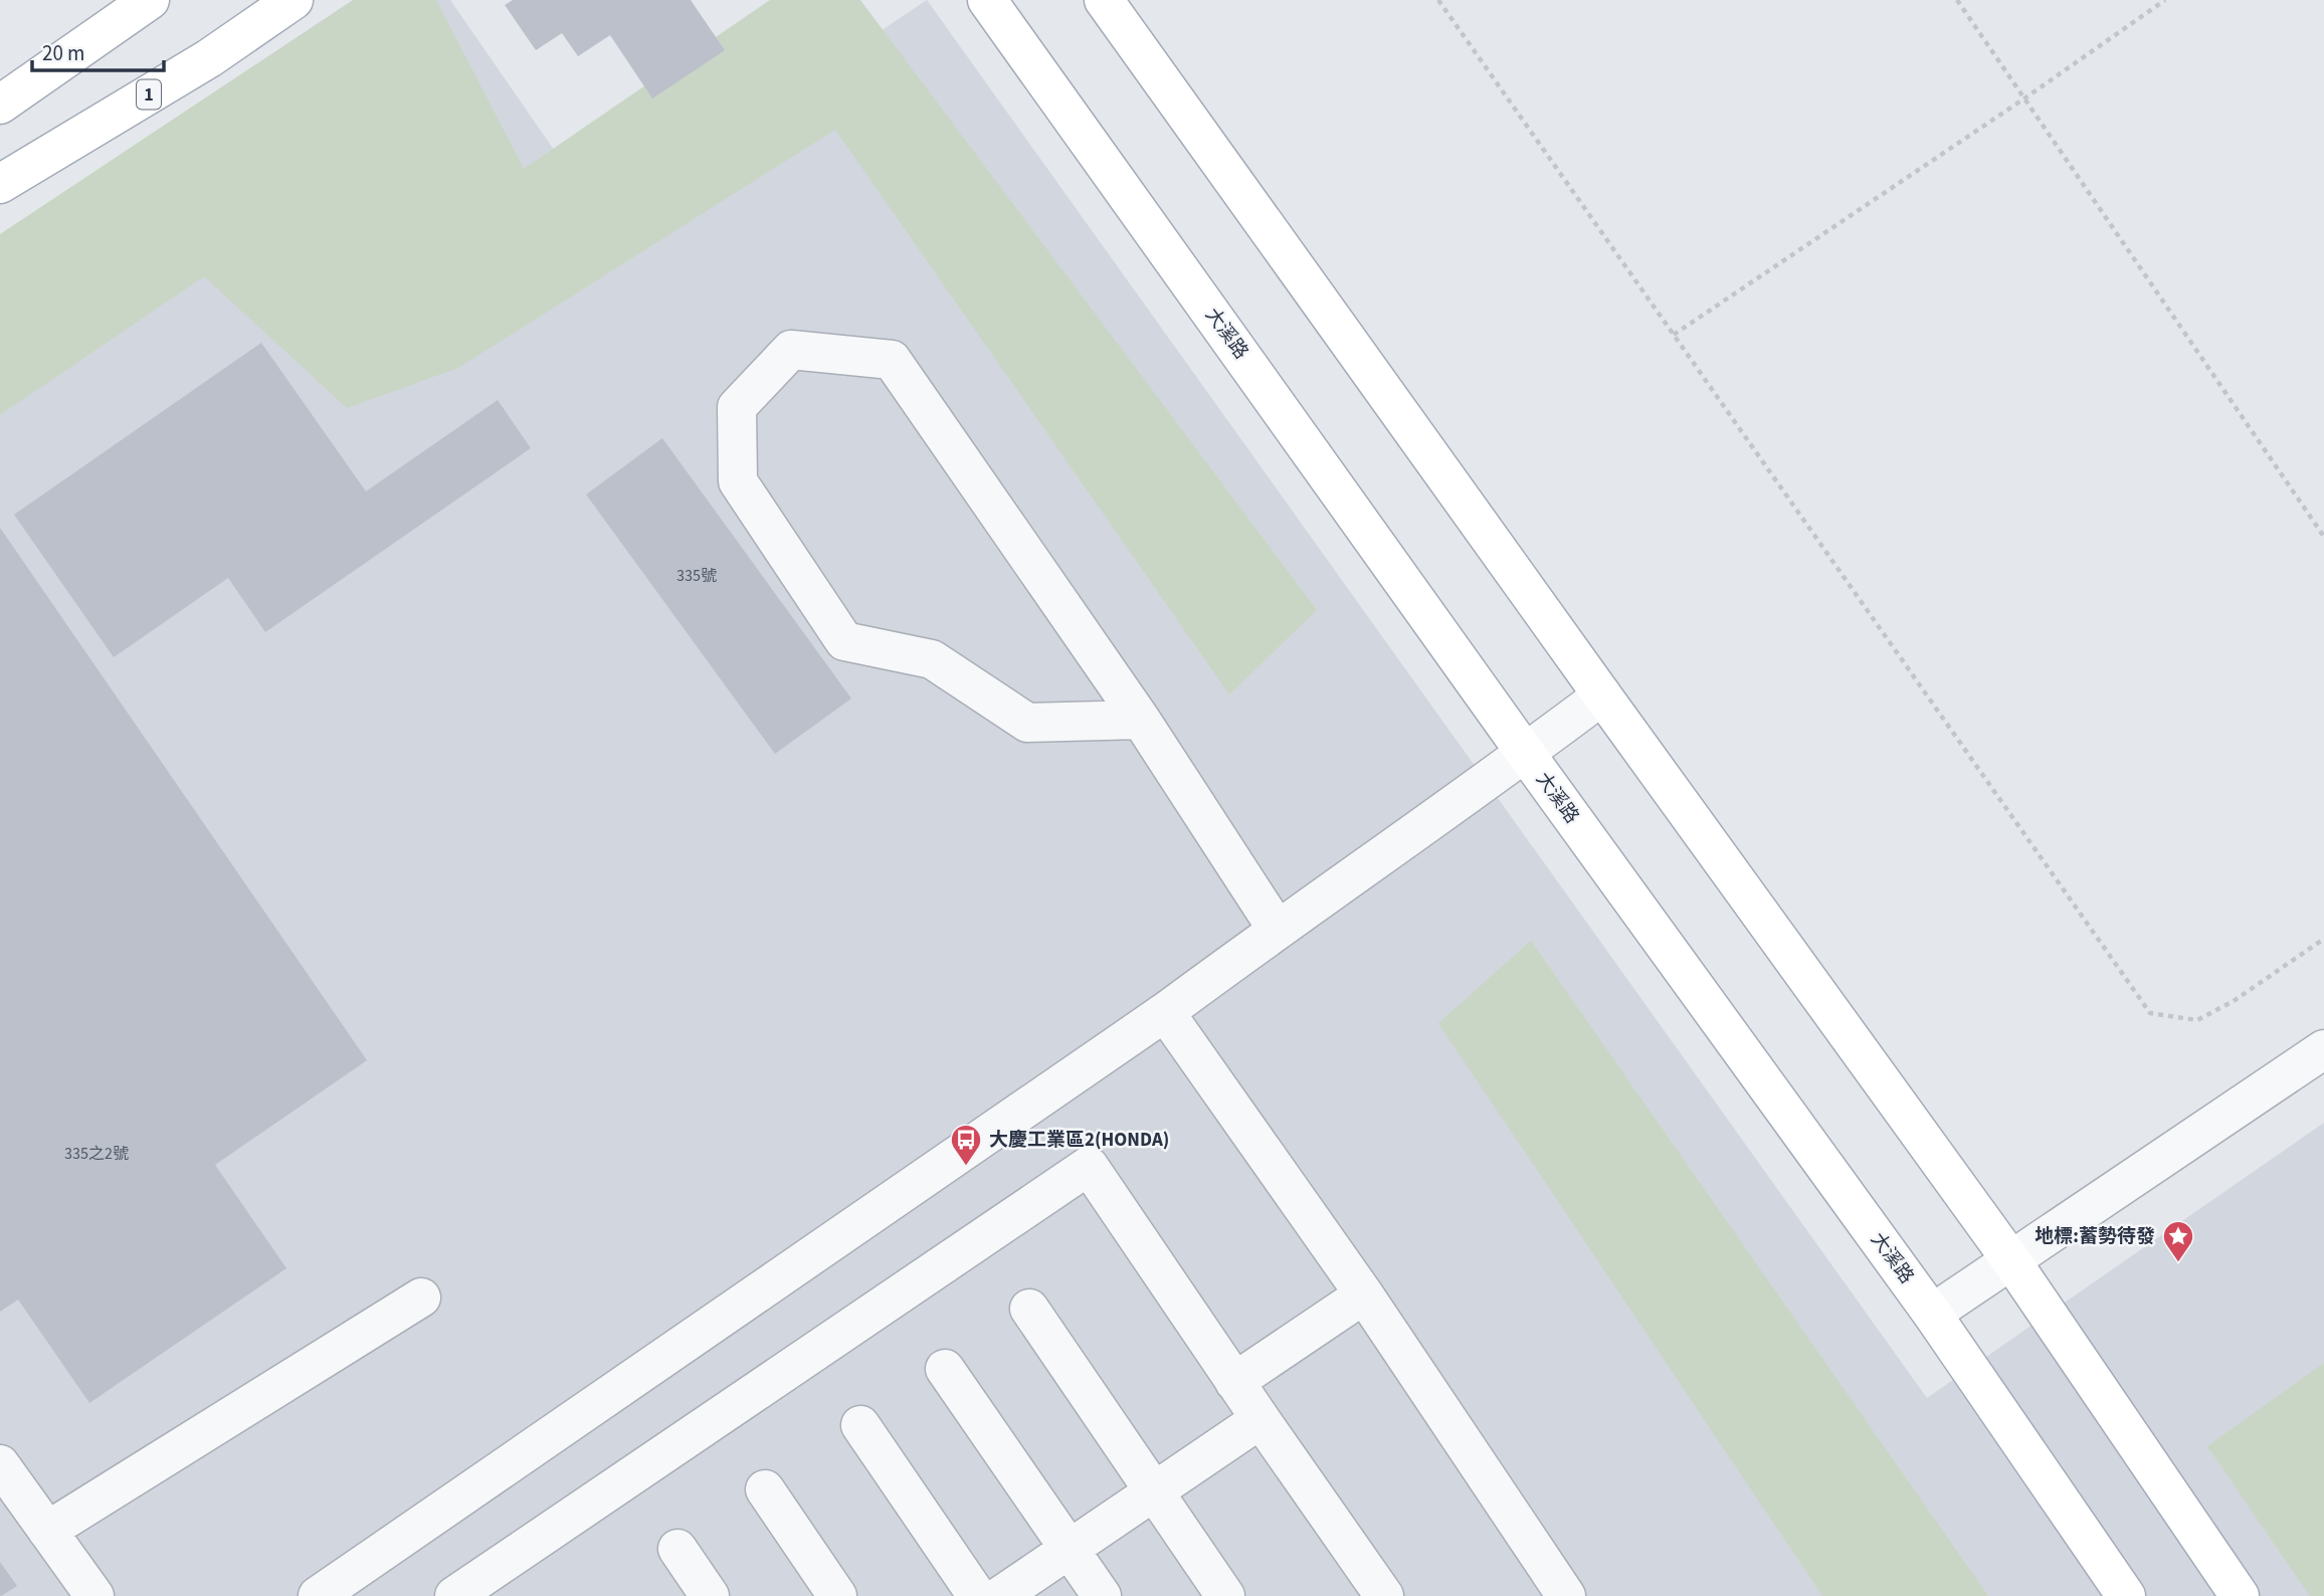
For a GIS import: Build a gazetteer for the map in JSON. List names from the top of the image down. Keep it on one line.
{"streets":{"main road":["1","大溪路"]},"places":{"bus stop":["大慶工業區2(HONDA)"],"place":["地標:蓄勢待發"]},"house_numbers":["335號","335之2號"],"scale_bar":"20 m"}
